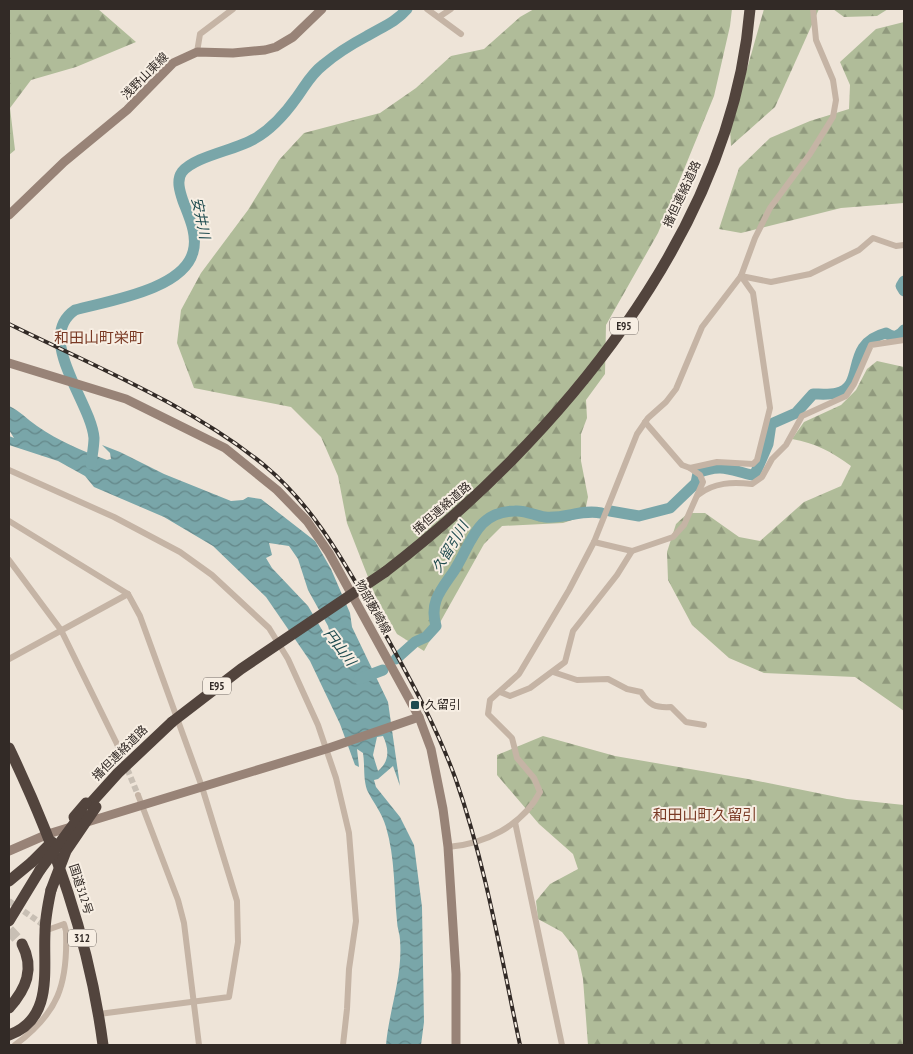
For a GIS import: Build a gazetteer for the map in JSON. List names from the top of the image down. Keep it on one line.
{"streets":{"highway":["播但連絡道路","E95","国道312号","312"],"main road":["浅野山東線","物部藪崎線"]},"districts":["和田山町栄町","和田山町久留引"],"water":["安井川","久留引川","円山川"],"places":{"transit":["久留引"]}}
